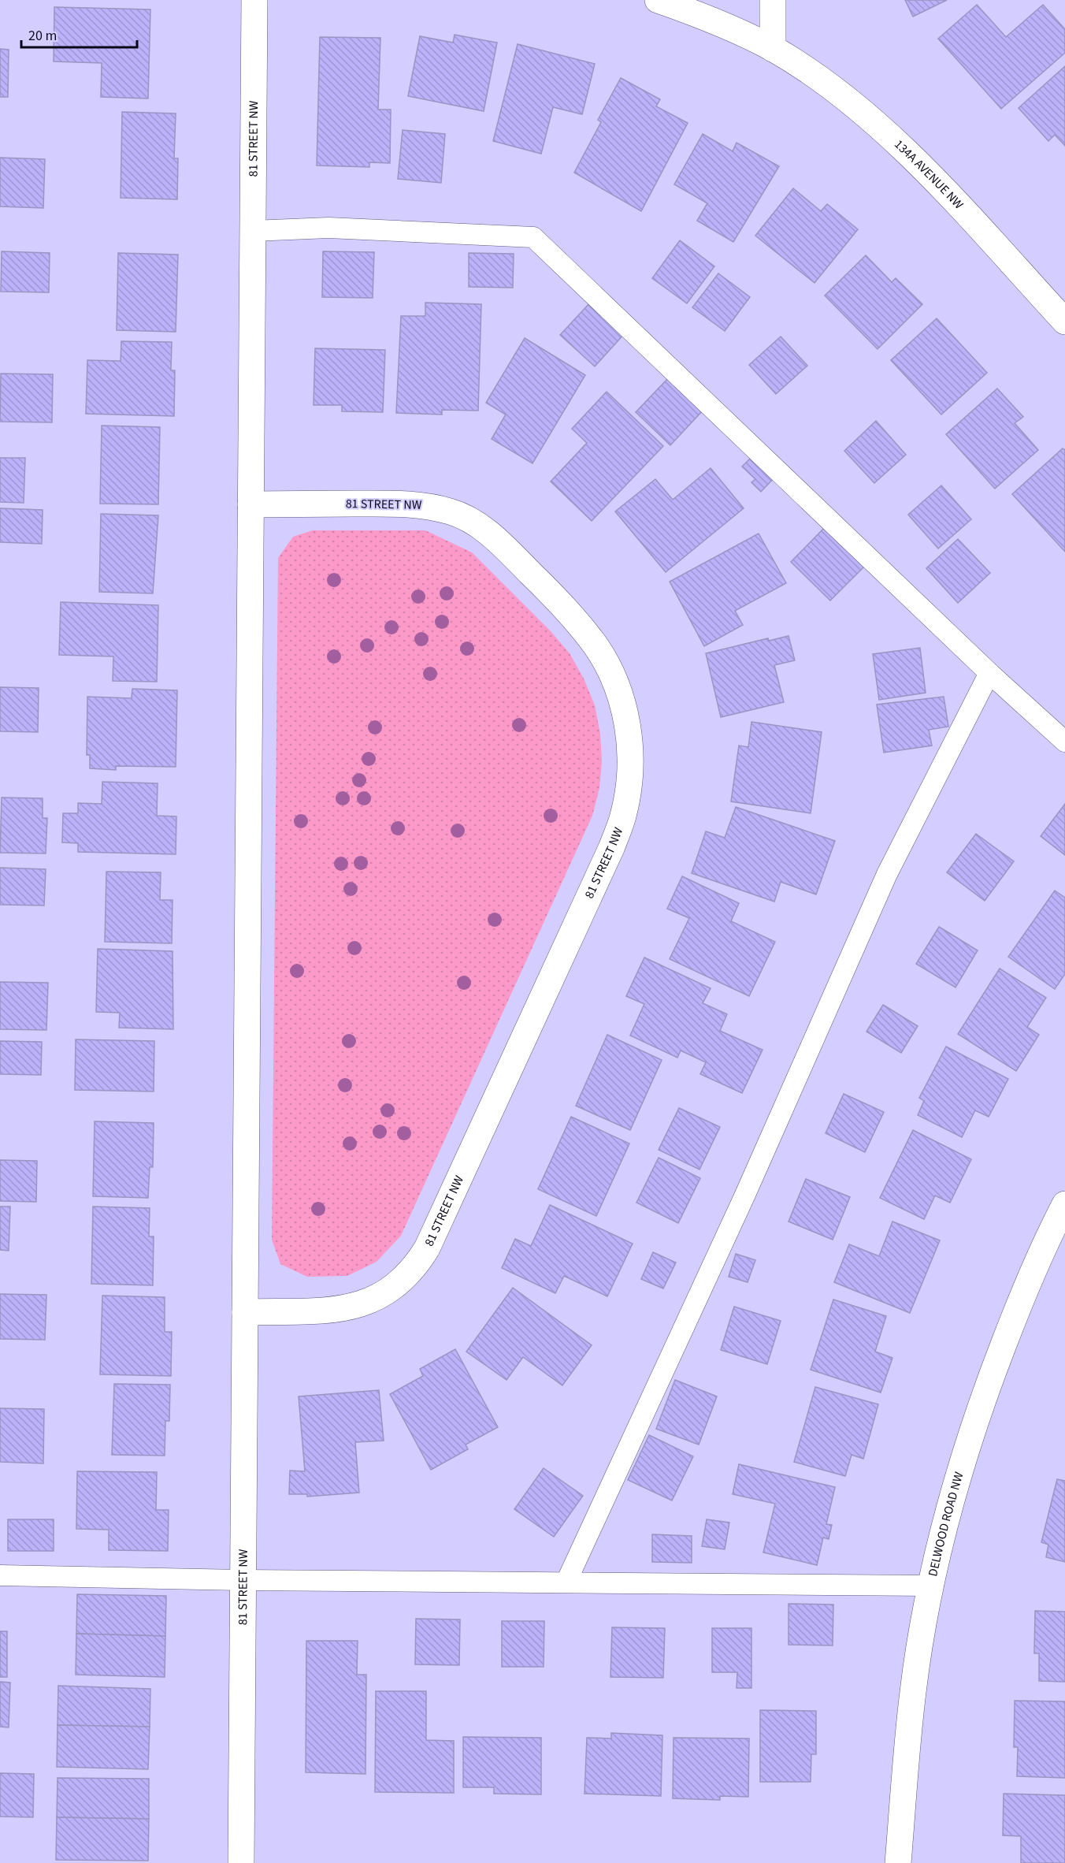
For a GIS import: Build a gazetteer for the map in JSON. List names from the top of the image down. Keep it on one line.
{"streets":{"street":["81 STREET NW","134A AVENUE NW","DELWOOD ROAD NW"]},"scale_bar":"20 m"}
